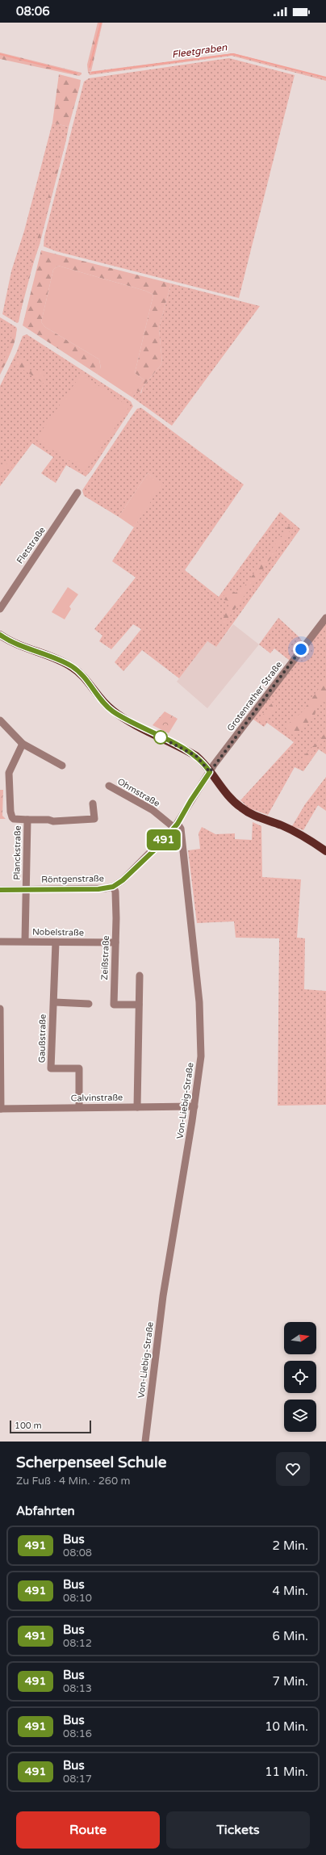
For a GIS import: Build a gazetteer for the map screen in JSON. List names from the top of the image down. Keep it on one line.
{"streets":{"street":["Fletstraße","Grotenrather Straße","Ohmstraße","Planckstraße","Röntgenstraße","Nobelstraße","Zeißstraße","Gaußstraße","Calvinstraße","Von-Liebig-Straße"]},"crossings":[["Ohmstraße","Röntgenstraße"],["Ohmstraße","Von-Liebig-Straße"],["Planckstraße","Röntgenstraße"],["Planckstraße","Nobelstraße"],["Röntgenstraße","Zeißstraße"],["Röntgenstraße","Von-Liebig-Straße"],["Nobelstraße","Zeißstraße"],["Nobelstraße","Gaußstraße"],["Gaußstraße","Calvinstraße"],["Calvinstraße","Von-Liebig-Straße"]],"water":["Fleetgraben"],"lines":["bus line 491"],"scale_bar":"100 m","north":"right","page":{"status":"08:06","on_map":"491","scale":"100 m","heading":[["Scherpenseel Schule","Zu Fuß · 4 Min. · 260 m"],"Abfahrten"],"list":[{"mark":"491","name":"Bus","note":"08:08","value":"2 Min."},{"mark":"491","name":"Bus","note":"08:10","value":"4 Min."},{"mark":"491","name":"Bus","note":"08:12","value":"6 Min."},{"mark":"491","name":"Bus","note":"08:13","value":"7 Min."},{"mark":"491","name":"Bus","note":"08:16","value":"10 Min."},{"mark":"491","name":"Bus","note":"08:17","value":"11 Min."}],"buttons":["Route","Tickets"]}}
